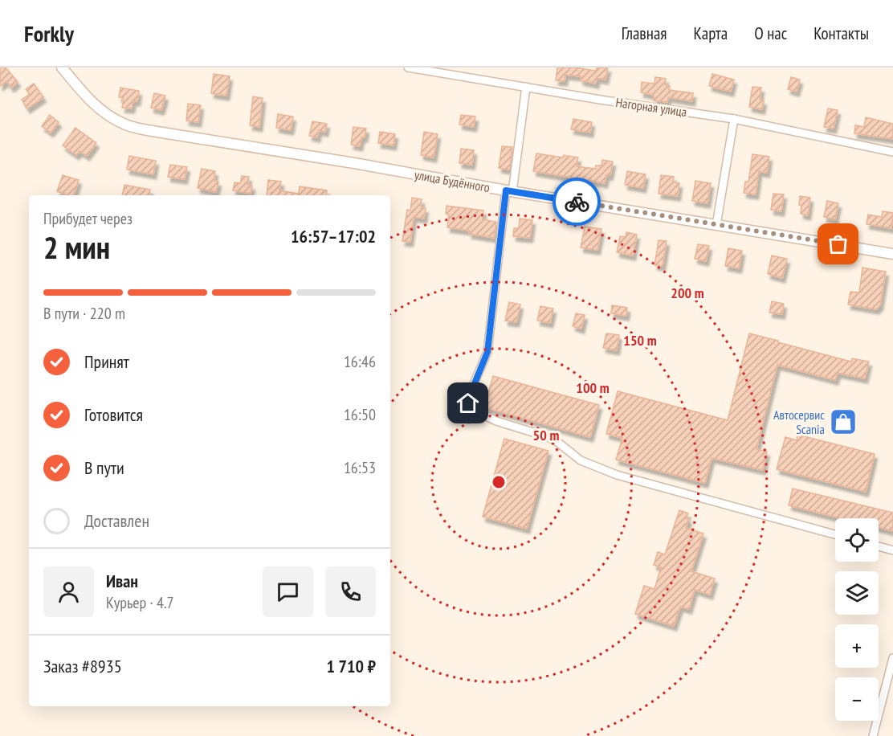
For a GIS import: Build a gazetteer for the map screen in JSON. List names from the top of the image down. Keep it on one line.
{"streets":{"main road":["улица Будённого"],"street":["Нагорная улица"]},"places":{"shop":["Автосервис Scania"]},"page":{"header":"Forkly","nav":["Главная","Карта","О нас","Контакты"],"heading":["2 мин","Прибудет через","16:57–17:02"],"panel":["Иван","Курьер · 4.7","Заказ #8935","1 710 ₽"],"bar":"В пути · 220 m","list":[["Принят","16:46"],["Готовится","16:50"],["В пути","16:53"],"Доставлен"],"map_buttons":["+","−"]},"rings":["200 m","150 m","100 m","50 m"]}
